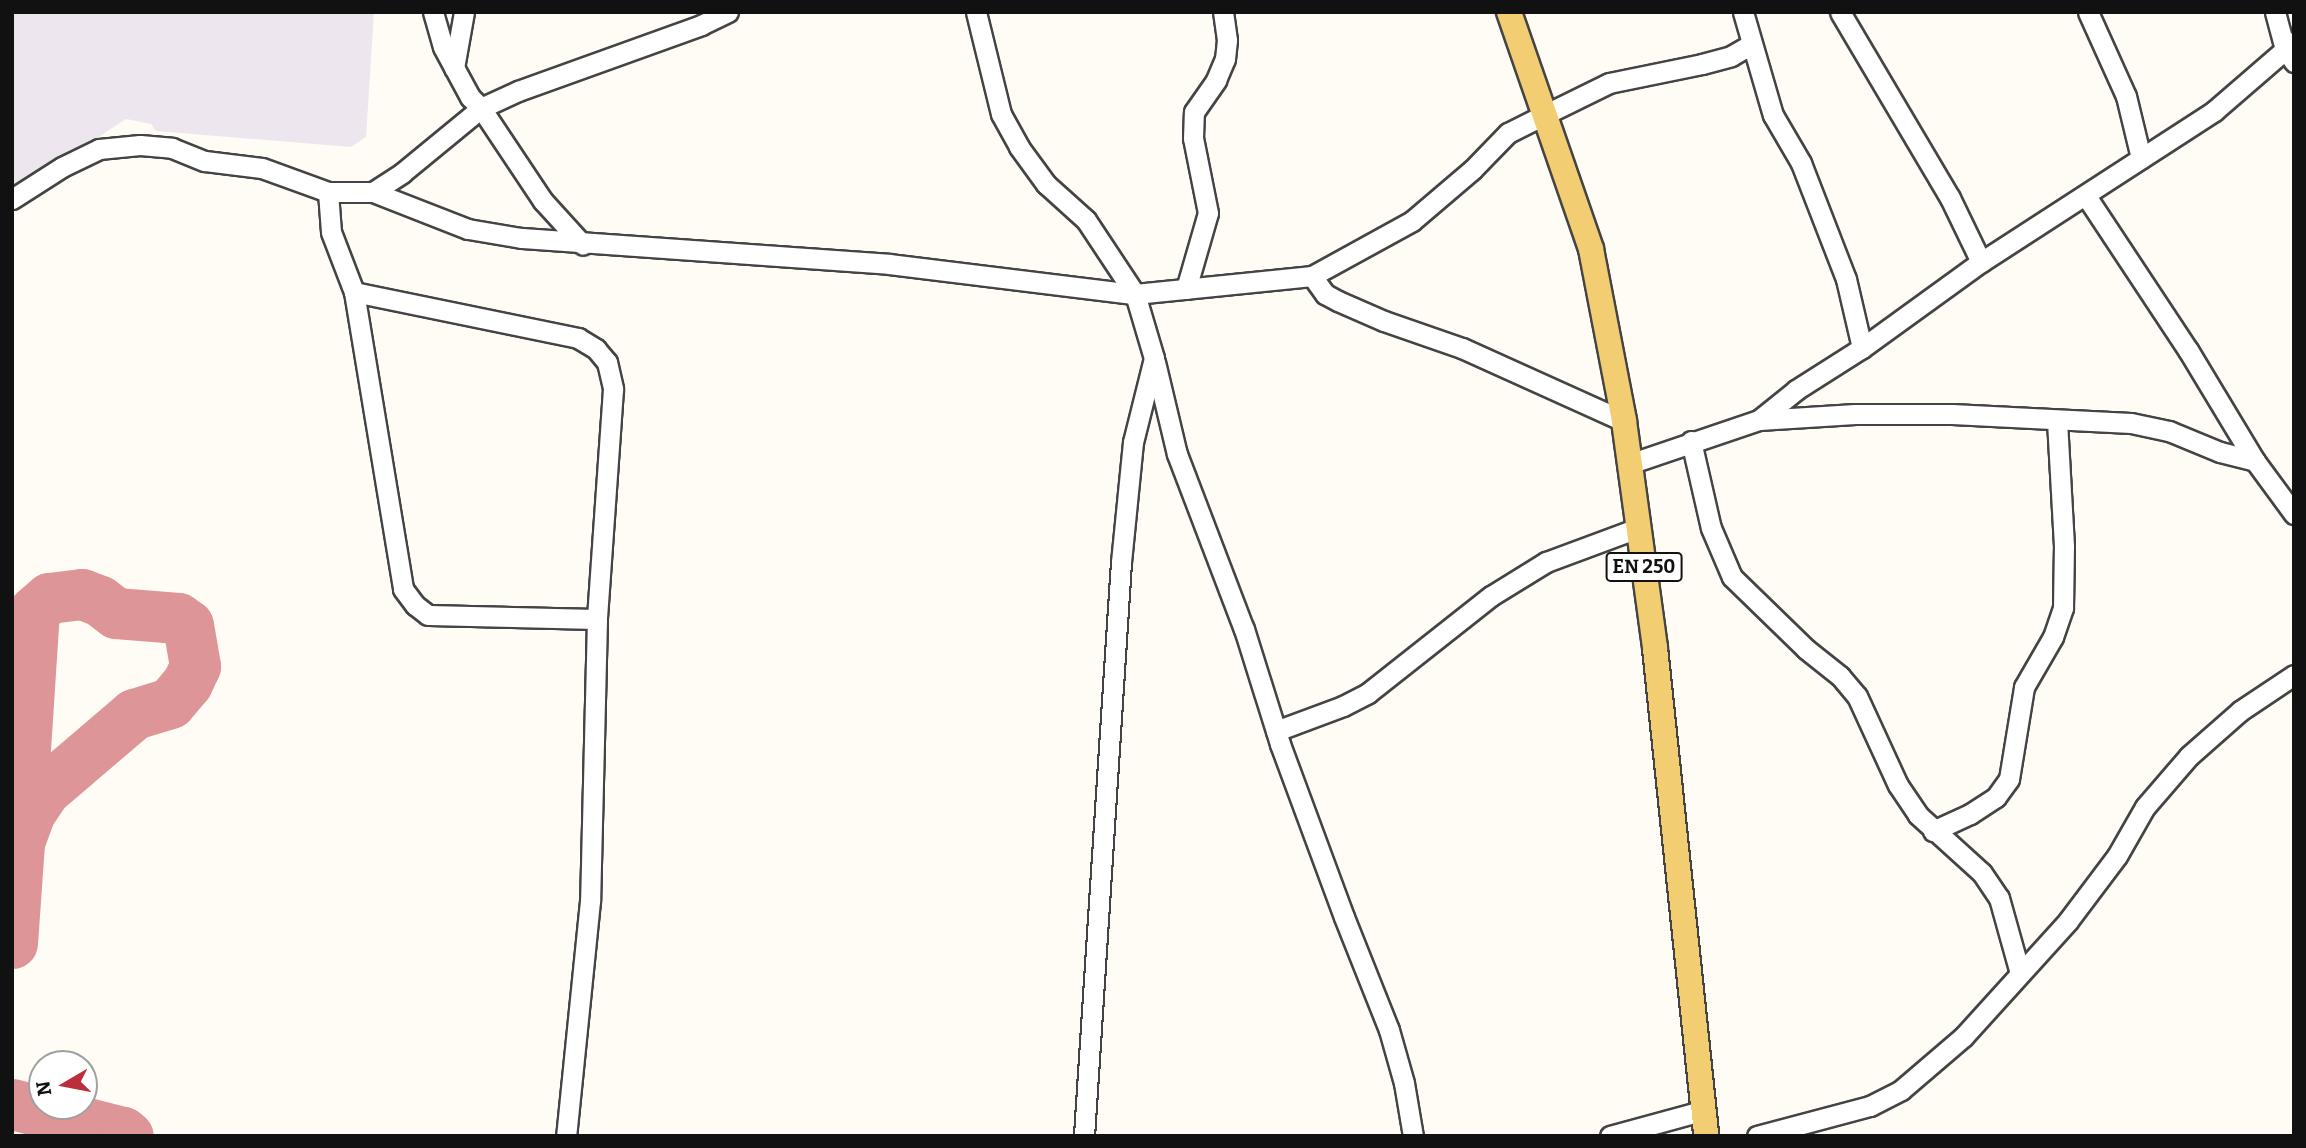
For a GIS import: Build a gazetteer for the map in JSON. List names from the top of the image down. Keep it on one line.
{"streets":{"main road":["EN 250"]},"north":"left"}
